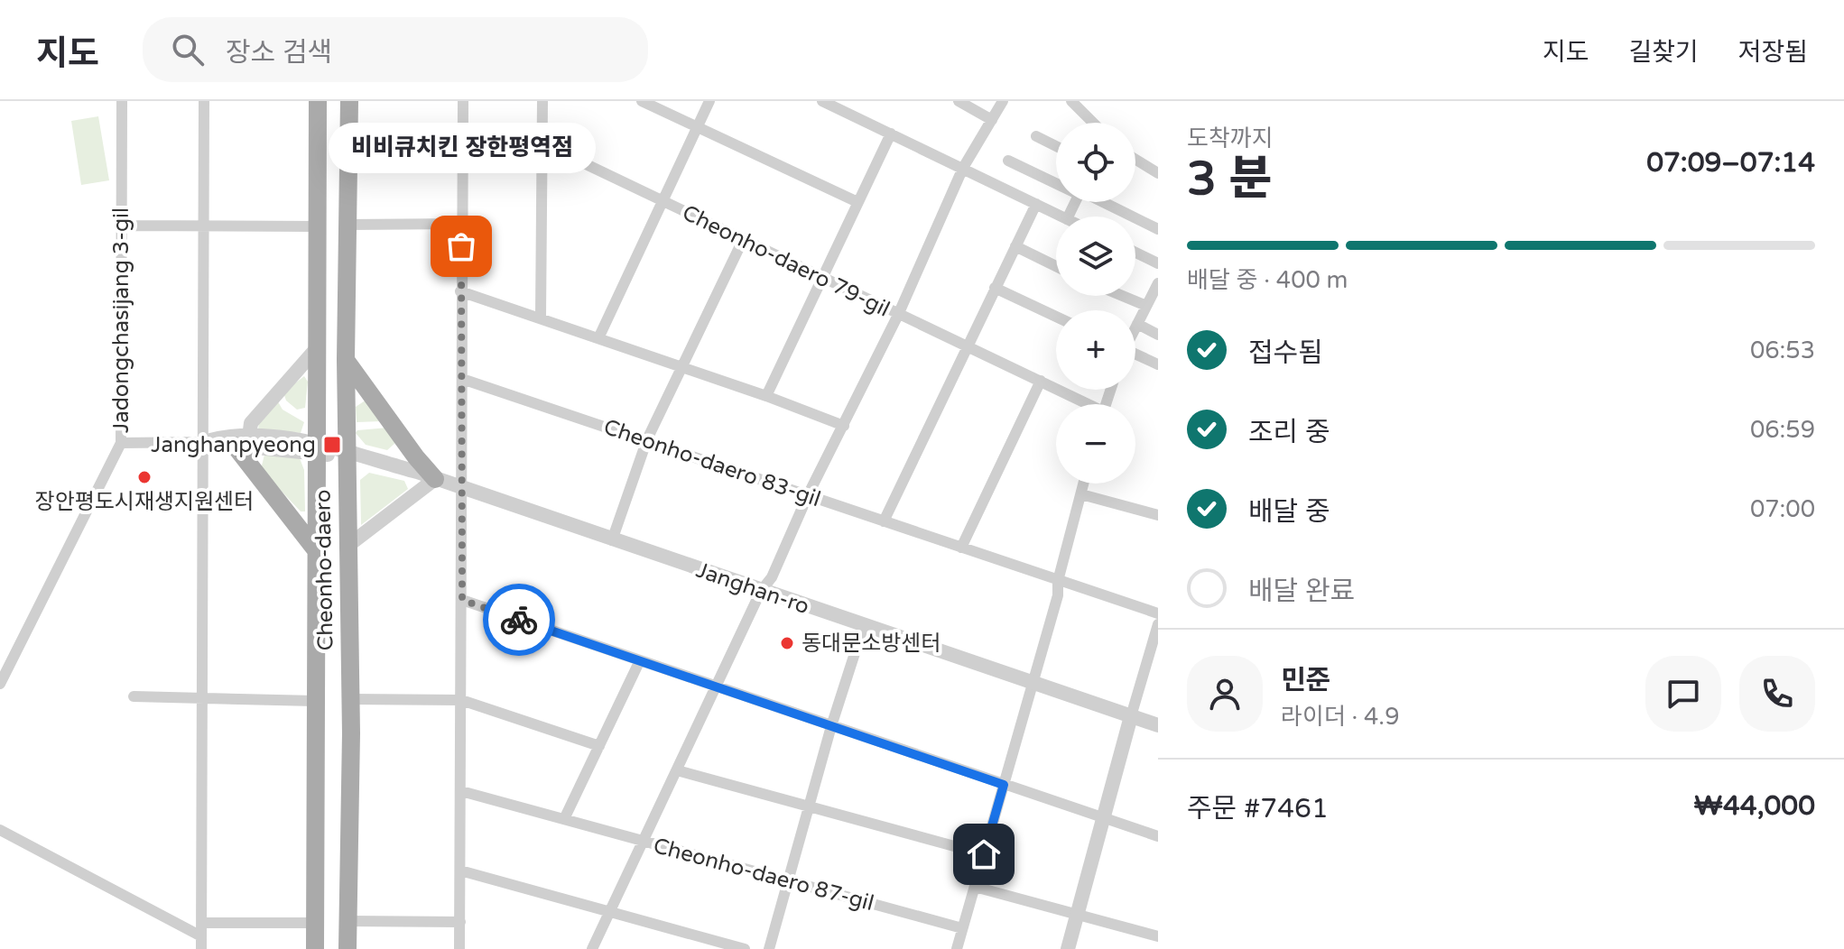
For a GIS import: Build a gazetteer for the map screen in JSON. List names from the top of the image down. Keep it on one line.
{"streets":{"main road":["Cheonho-daero"],"street":["Cheonho-daero 79-gil","Jadongchasijang 3-gil","Cheonho-daero 83-gil","Janghan-ro","Cheonho-daero 87-gil"]},"crossings":[["Cheonho-daero","Janghan-ro"]],"places":{"other":["비비큐치킨 장한평역점","장안평도시재생지원센터","동대문소방센터"],"transit":["Janghanpyeong"]},"page":{"header":"지도","search":"장소 검색","nav":["지도","길찾기","저장됨"],"heading":["3 분","도착까지","07:09–07:14"],"panel":["민준","라이더 · 4.9","주문 #7461","₩44,000"],"map_buttons":["+","−"],"bubble":"비비큐치킨 장한평역점","bar":"배달 중 · 400 m","list":[["접수됨","06:53"],["조리 중","06:59"],["배달 중","07:00"],"배달 완료"]}}
